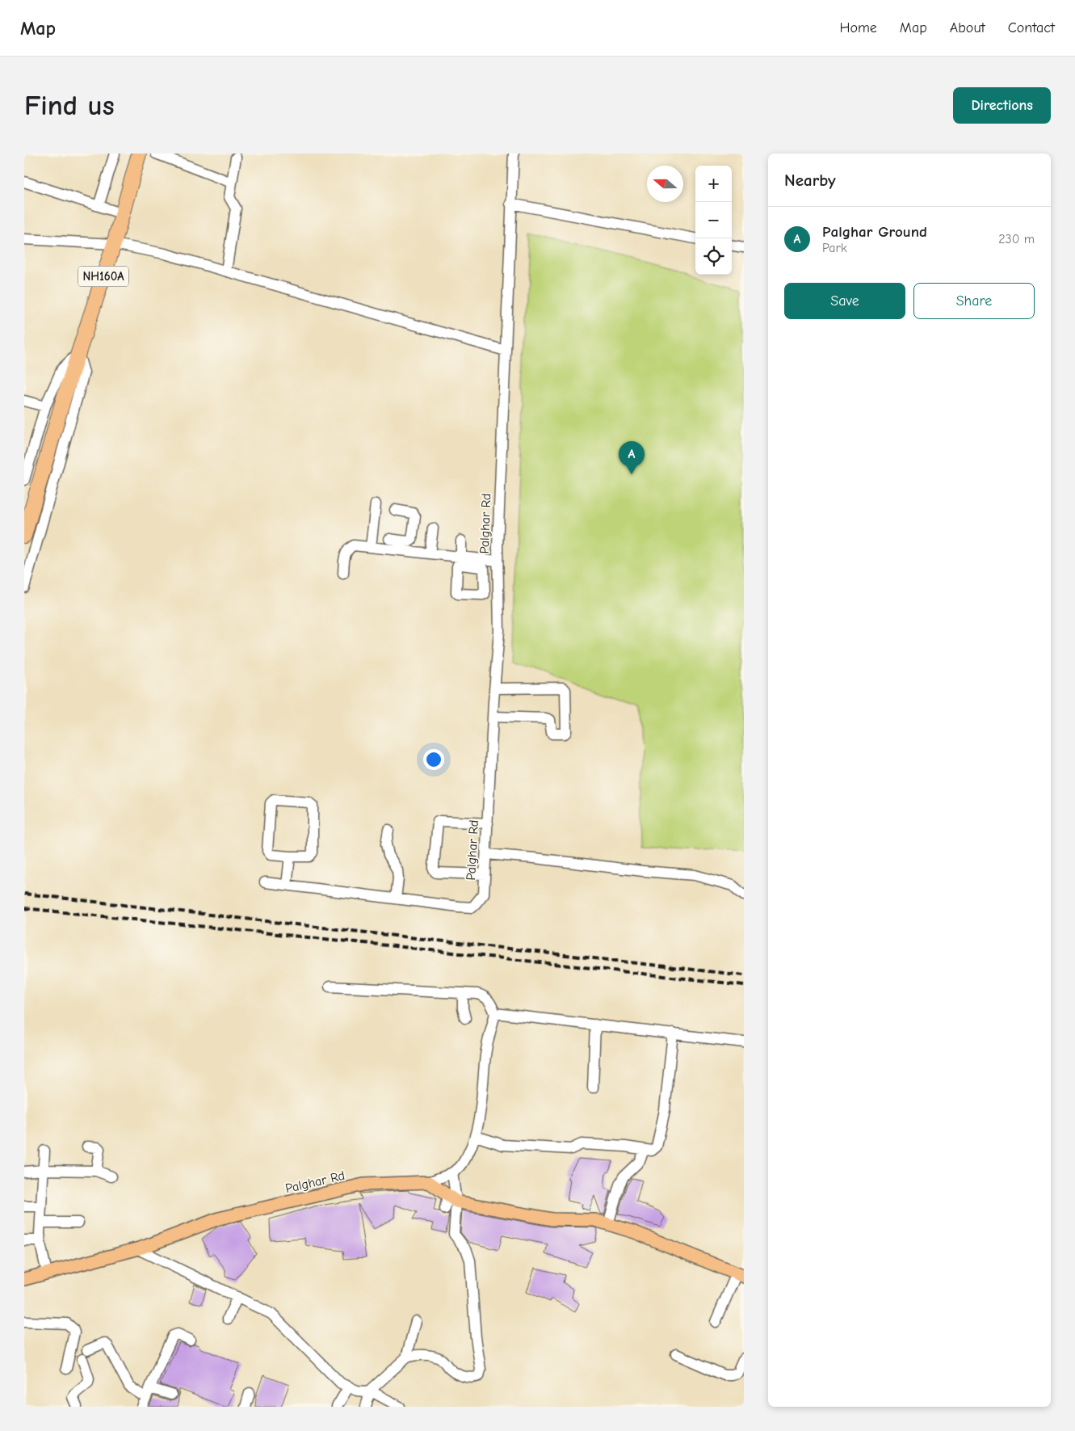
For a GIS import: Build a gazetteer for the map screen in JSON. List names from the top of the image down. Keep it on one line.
{"streets":{"highway":["NH160A"],"main road":["Palghar Rd"]},"north":"left","page":{"header":"Map","nav":["Home","Map","About","Contact"],"buttons":["Directions",["Save","Share"]],"title":"Find us","heading":"Nearby","map_buttons":["+","−"],"list":[{"mark":"A","name":"Palghar Ground","note":"Park","value":"230 m"}],"pins":"A"}}
